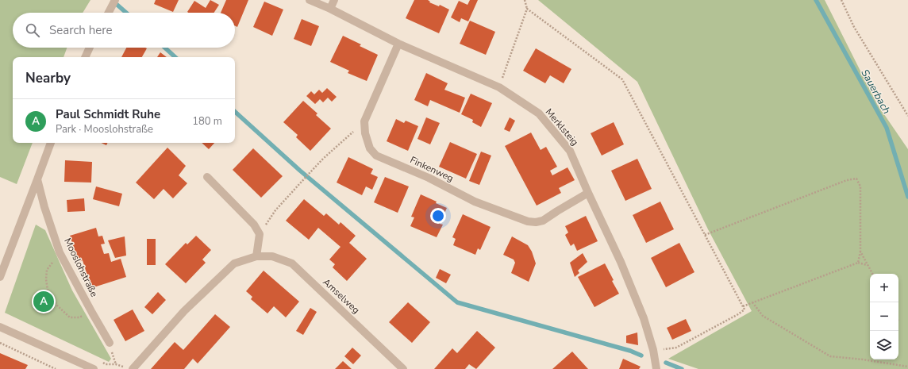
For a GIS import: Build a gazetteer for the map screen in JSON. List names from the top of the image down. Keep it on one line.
{"streets":{"street":["Merklsteig","Finkenweg","Mooslohstraße","Amselweg"]},"crossings":[["Merklsteig","Finkenweg"]],"water":["Sauerbach"],"page":{"search":"Search here","heading":"Nearby","list":[{"mark":"A","name":"Paul Schmidt Ruhe","note":"Park · Mooslohstraße","value":"180 m"}],"map_buttons":["+","−"],"pins":"A"}}
